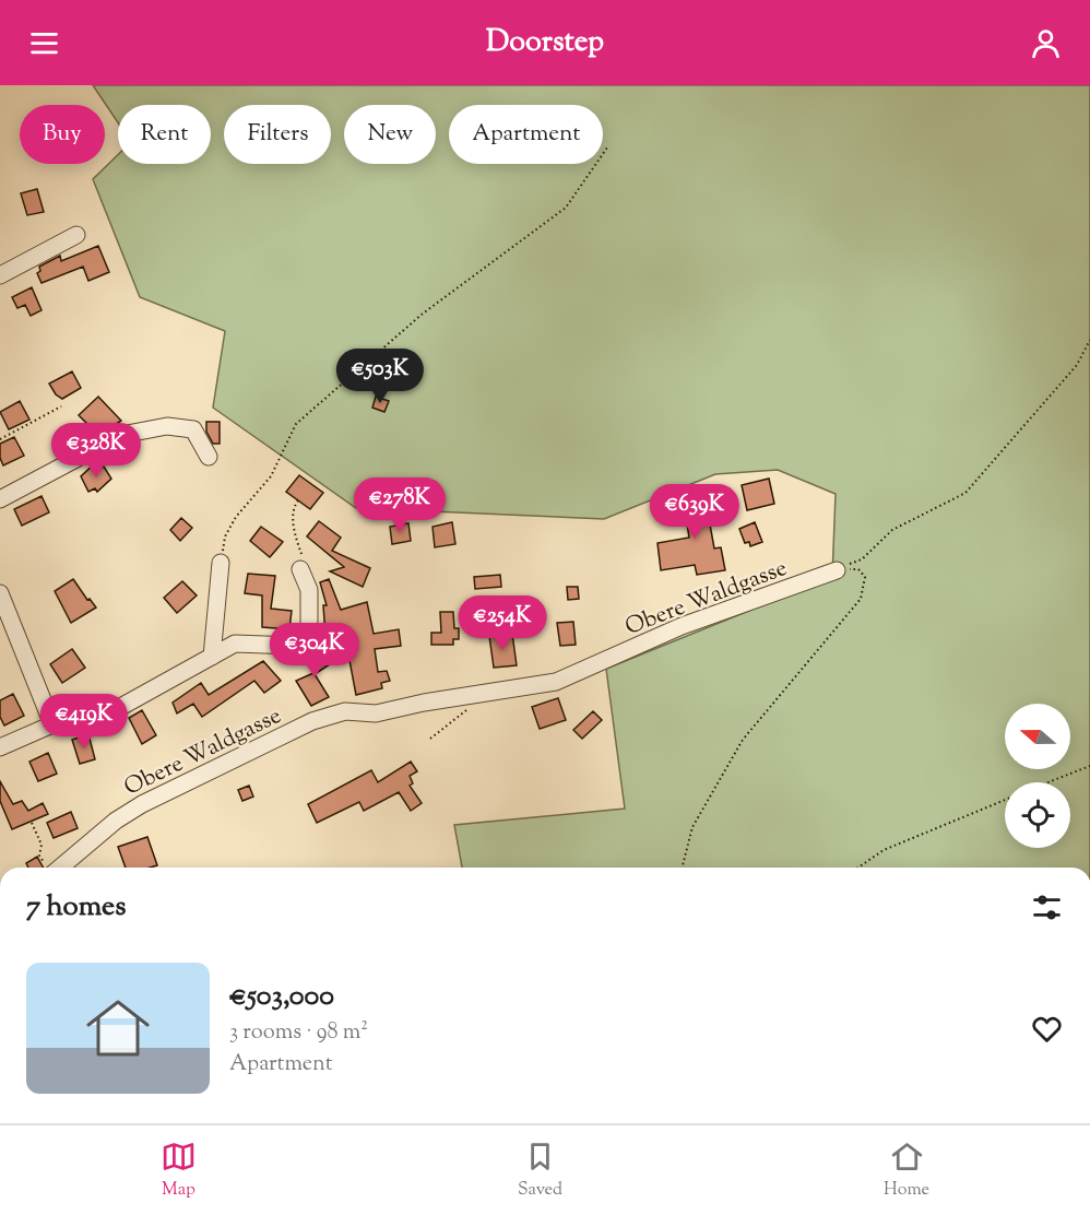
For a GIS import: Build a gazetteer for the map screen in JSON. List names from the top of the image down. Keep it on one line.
{"streets":{"street":["Obere Waldgasse"]},"north":"left","page":{"header":"Doorstep","chip":["Buy","Rent","Filters","New","Apartment"],"price":["€503K","€328K","€278K","€639K","€254K","€304K","€419K"],"heading":"7 homes","list":[{"name":"€503,000","note":"3 rooms · 98 m² · Apartment"}],"tabs":["Map","Saved","Home"]}}
